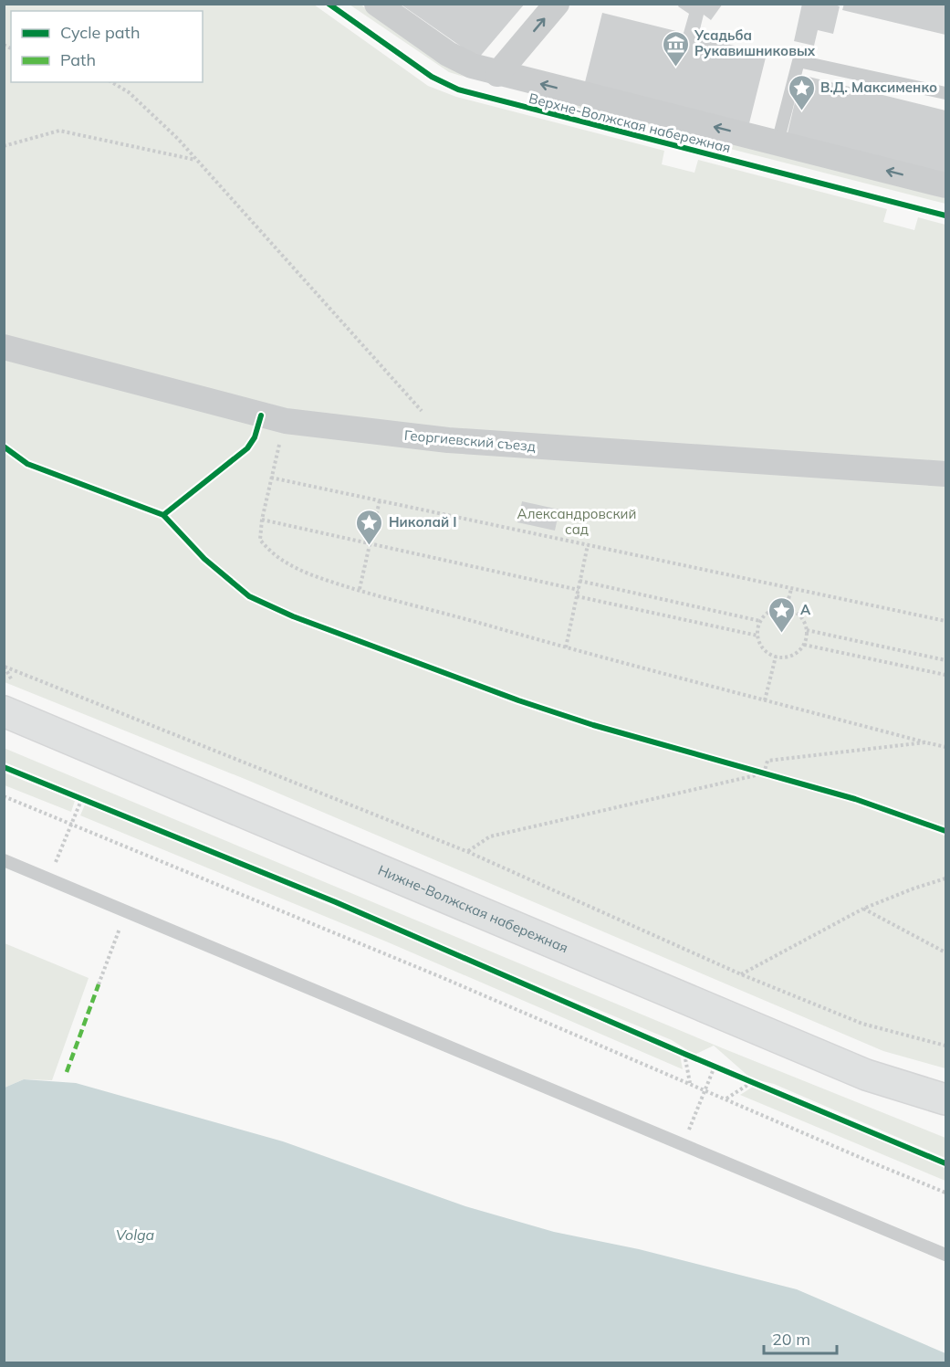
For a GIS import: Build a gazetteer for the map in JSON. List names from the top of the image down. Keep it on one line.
{"streets":{"main road":["Нижне-Волжская набережная"],"street":["Верхне-Волжская набережная","Георгиевский съезд"]},"one_way":["Верхне-Волжская набережная"],"water":["Volga"],"parks":["Александровский сад"],"places":{"museum":["Усадьба Рукавишниковых"],"place":["В.Д. Максименко","Николай I","А"]},"legend":["Cycle path","Path"],"scale_bar":"20 m"}
